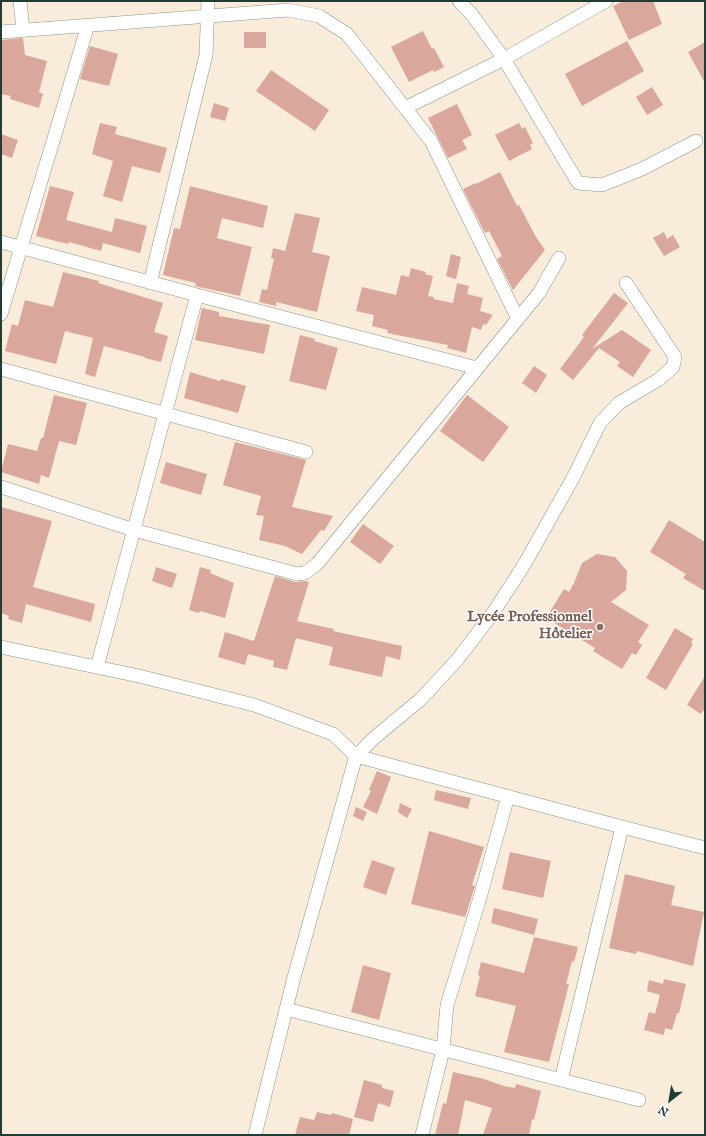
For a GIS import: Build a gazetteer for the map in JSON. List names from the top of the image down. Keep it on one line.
{"places":["Lycée Professionnel Hôtelier"],"north":"bottom left"}
